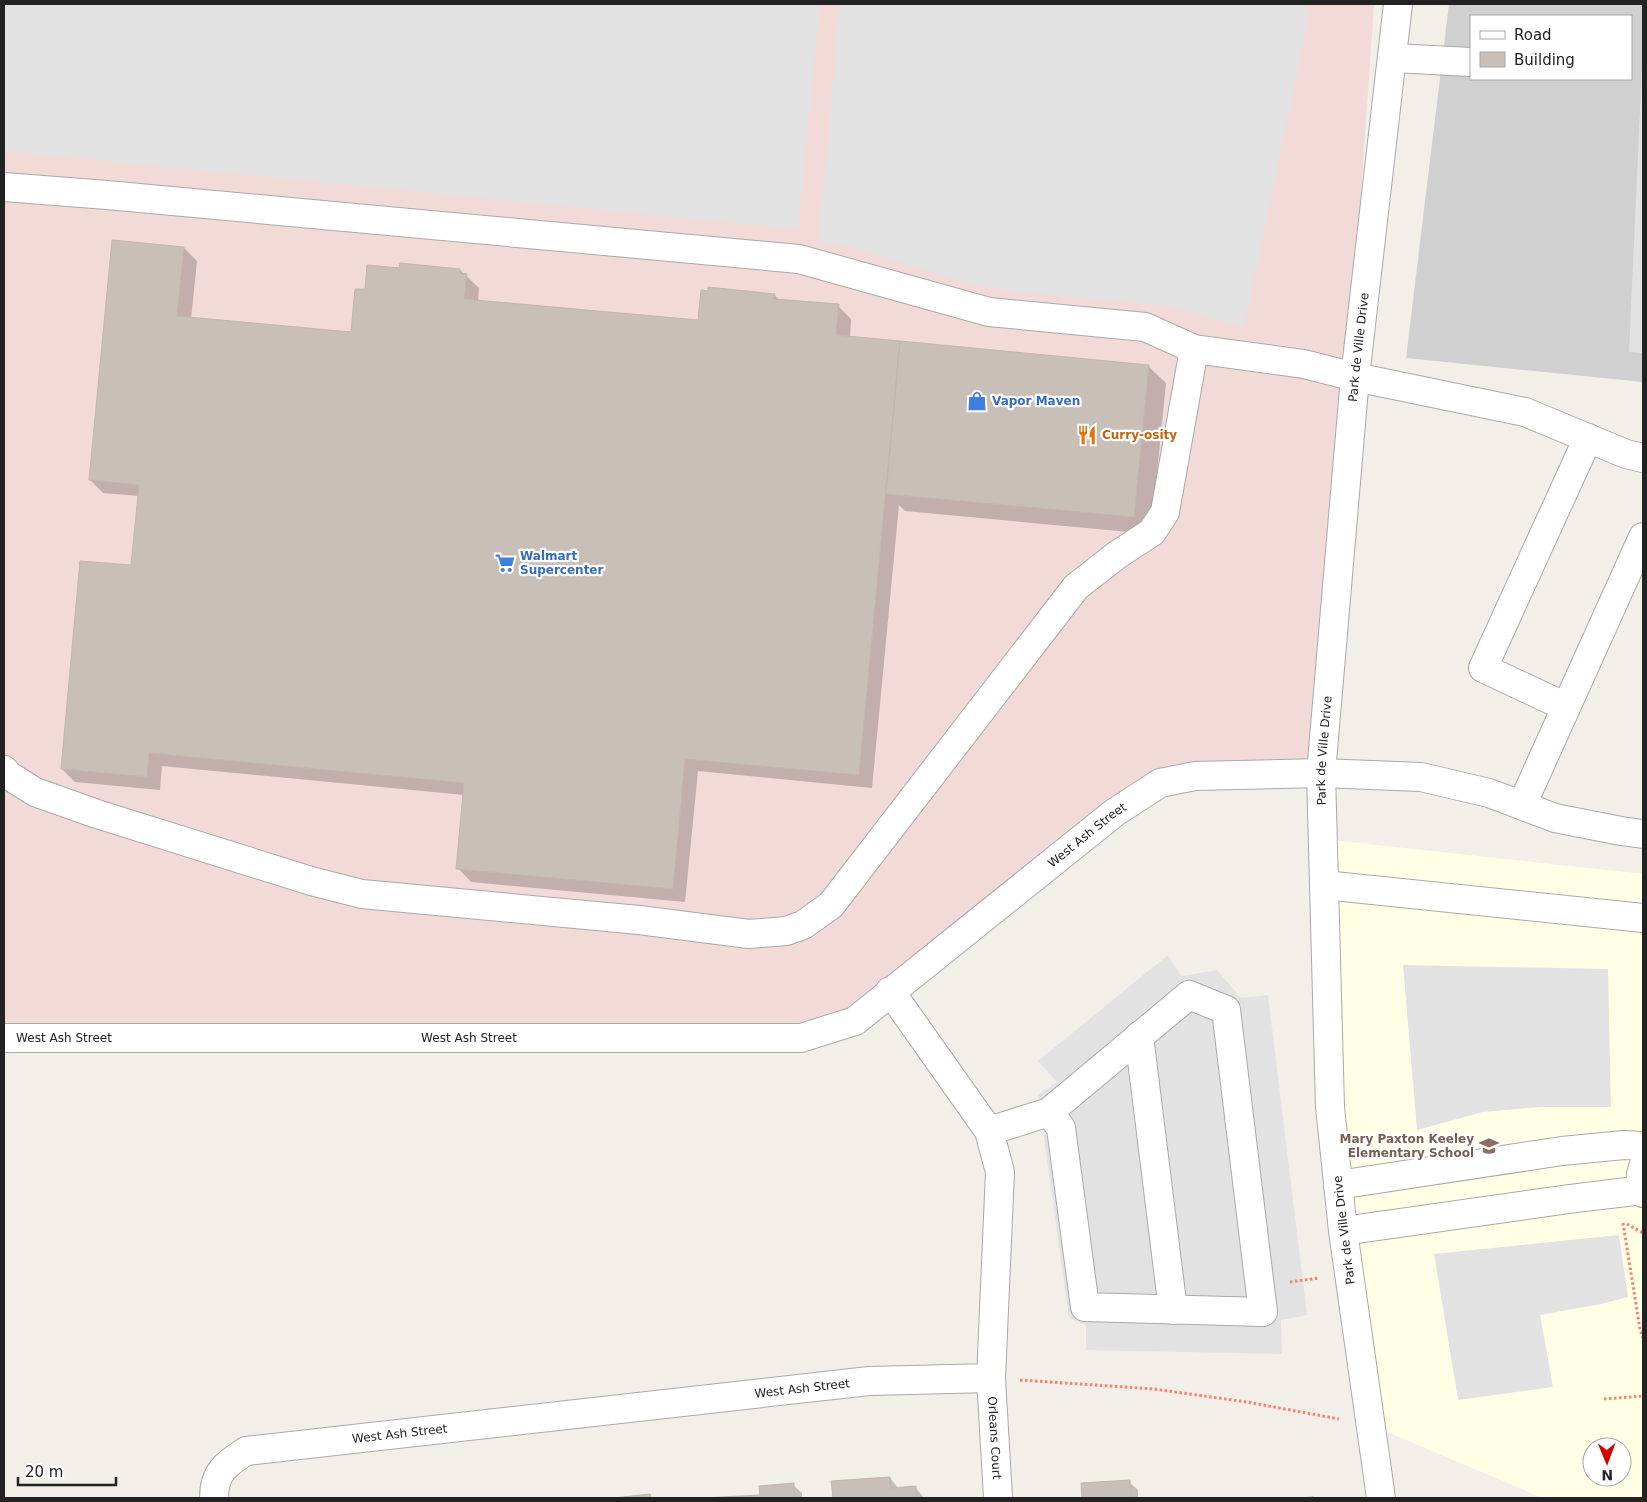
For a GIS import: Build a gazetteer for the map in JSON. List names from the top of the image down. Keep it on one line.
{"streets":{"street":["Park de Ville Drive","West Ash Street","Orleans Court"]},"crossings":[["Park de Ville Drive","West Ash Street"],["West Ash Street","Orleans Court"]],"places":{"shop":["Vapor Maven"],"restaurant":["Curry-osity"],"supermarket":["Walmart Supercenter"],"school or university":["Mary Paxton Keeley Elementary School"]},"legend":["Road","Building"],"scale_bar":"20 m","north":"bottom"}
